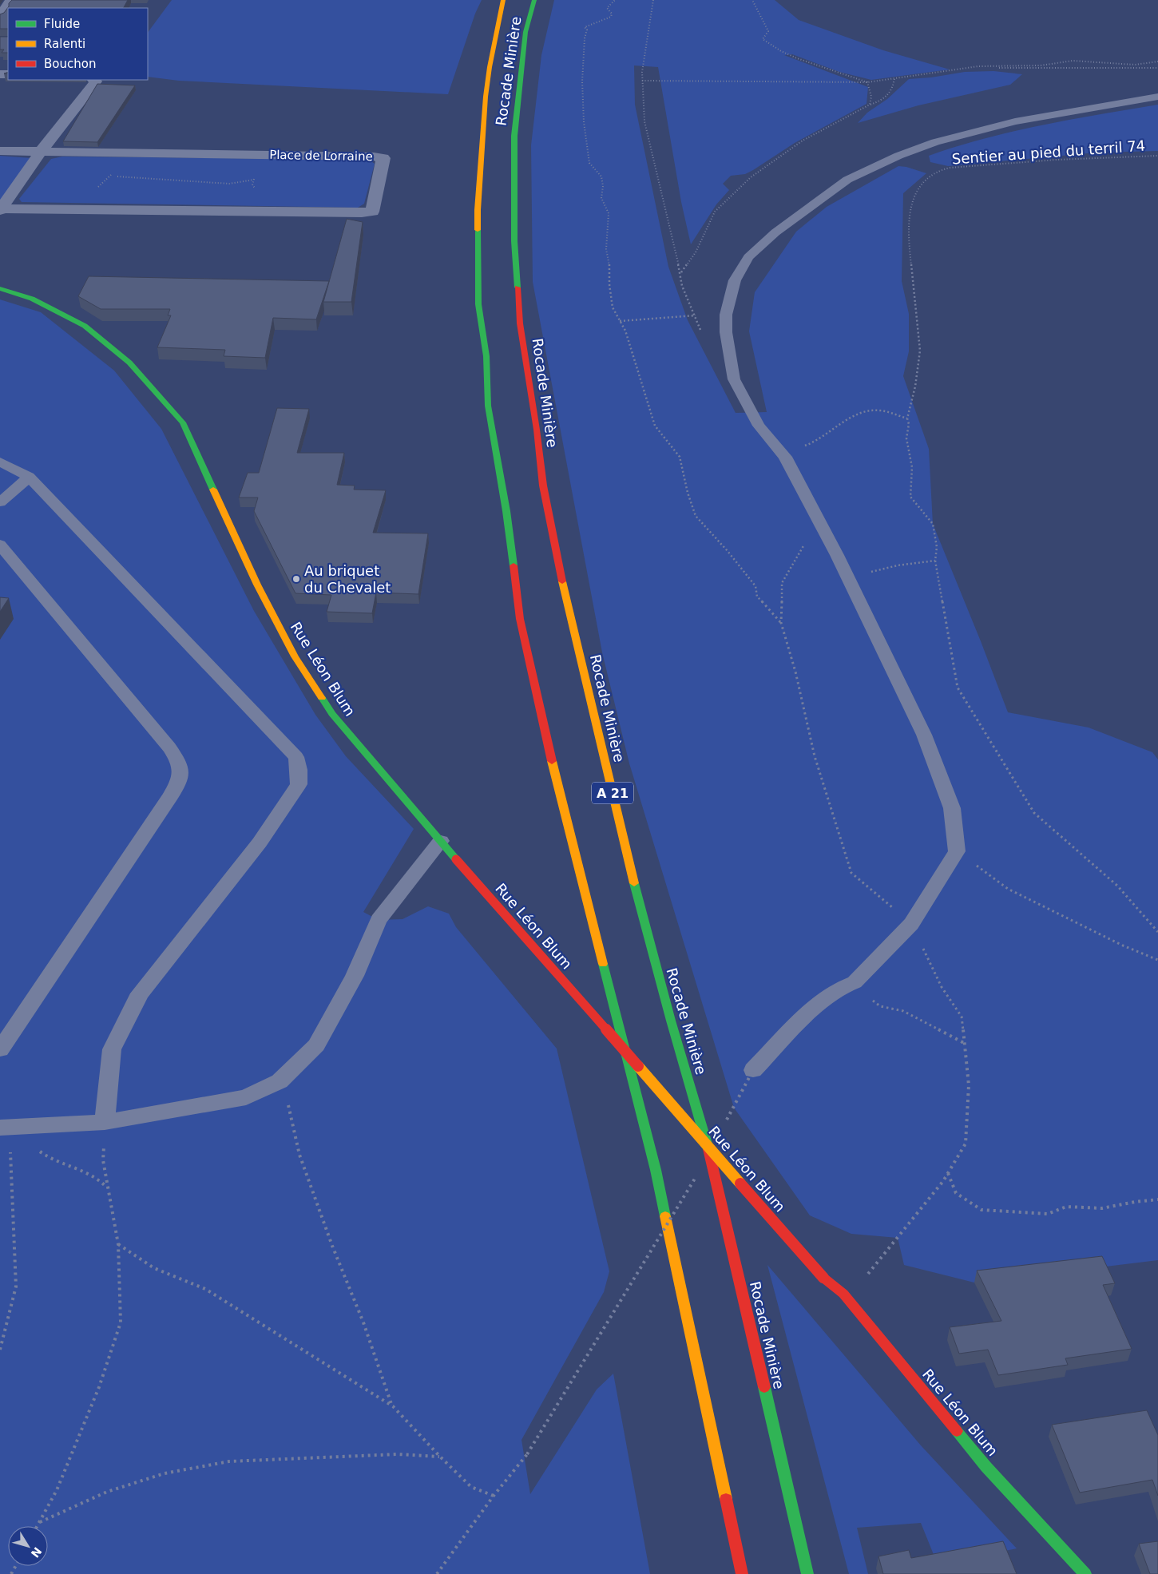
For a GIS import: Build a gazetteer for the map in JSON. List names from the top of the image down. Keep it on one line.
{"streets":{"main road":["Rocade Minière","Rue Léon Blum","A 21"],"street":["Place de Lorraine"],"path":["Sentier au pied du terril 74"]},"places":["Au briquet du Chevalet"],"legend":["Fluide","Ralenti","Bouchon"],"north":"bottom right"}
